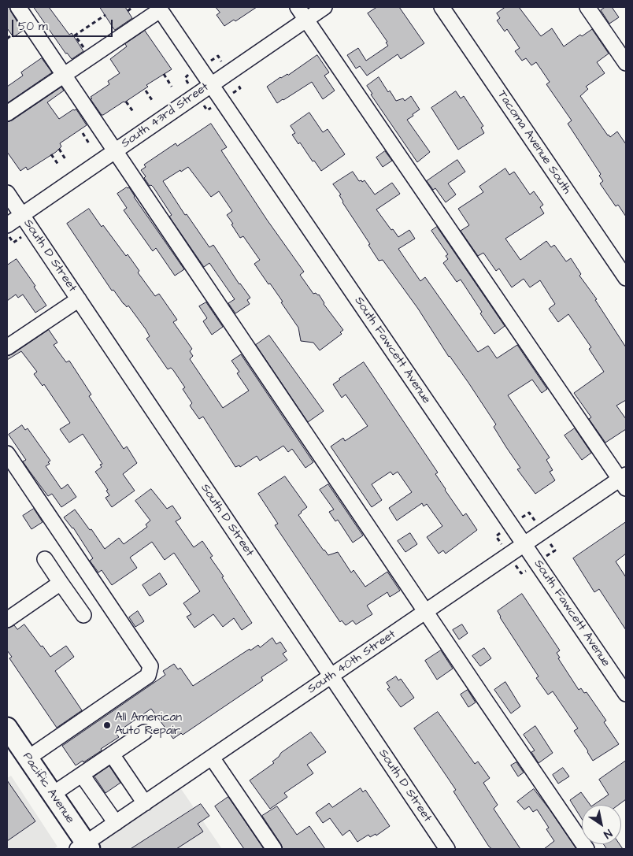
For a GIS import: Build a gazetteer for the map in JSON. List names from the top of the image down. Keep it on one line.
{"streets":{"main road":["Pacific Avenue"],"street":["South 43rd Street","Tacoma Avenue South","South D Street","South Fawcett Avenue","South 40th Street"]},"crossings":[["South 43rd Street","South D Street"],["South 43rd Street","South Fawcett Avenue"],["South D Street","South 40th Street"],["South Fawcett Avenue","South 40th Street"],["South 40th Street","Pacific Avenue"]],"places":["All American Auto Repair"],"scale_bar":"50 m","north":"bottom right"}
